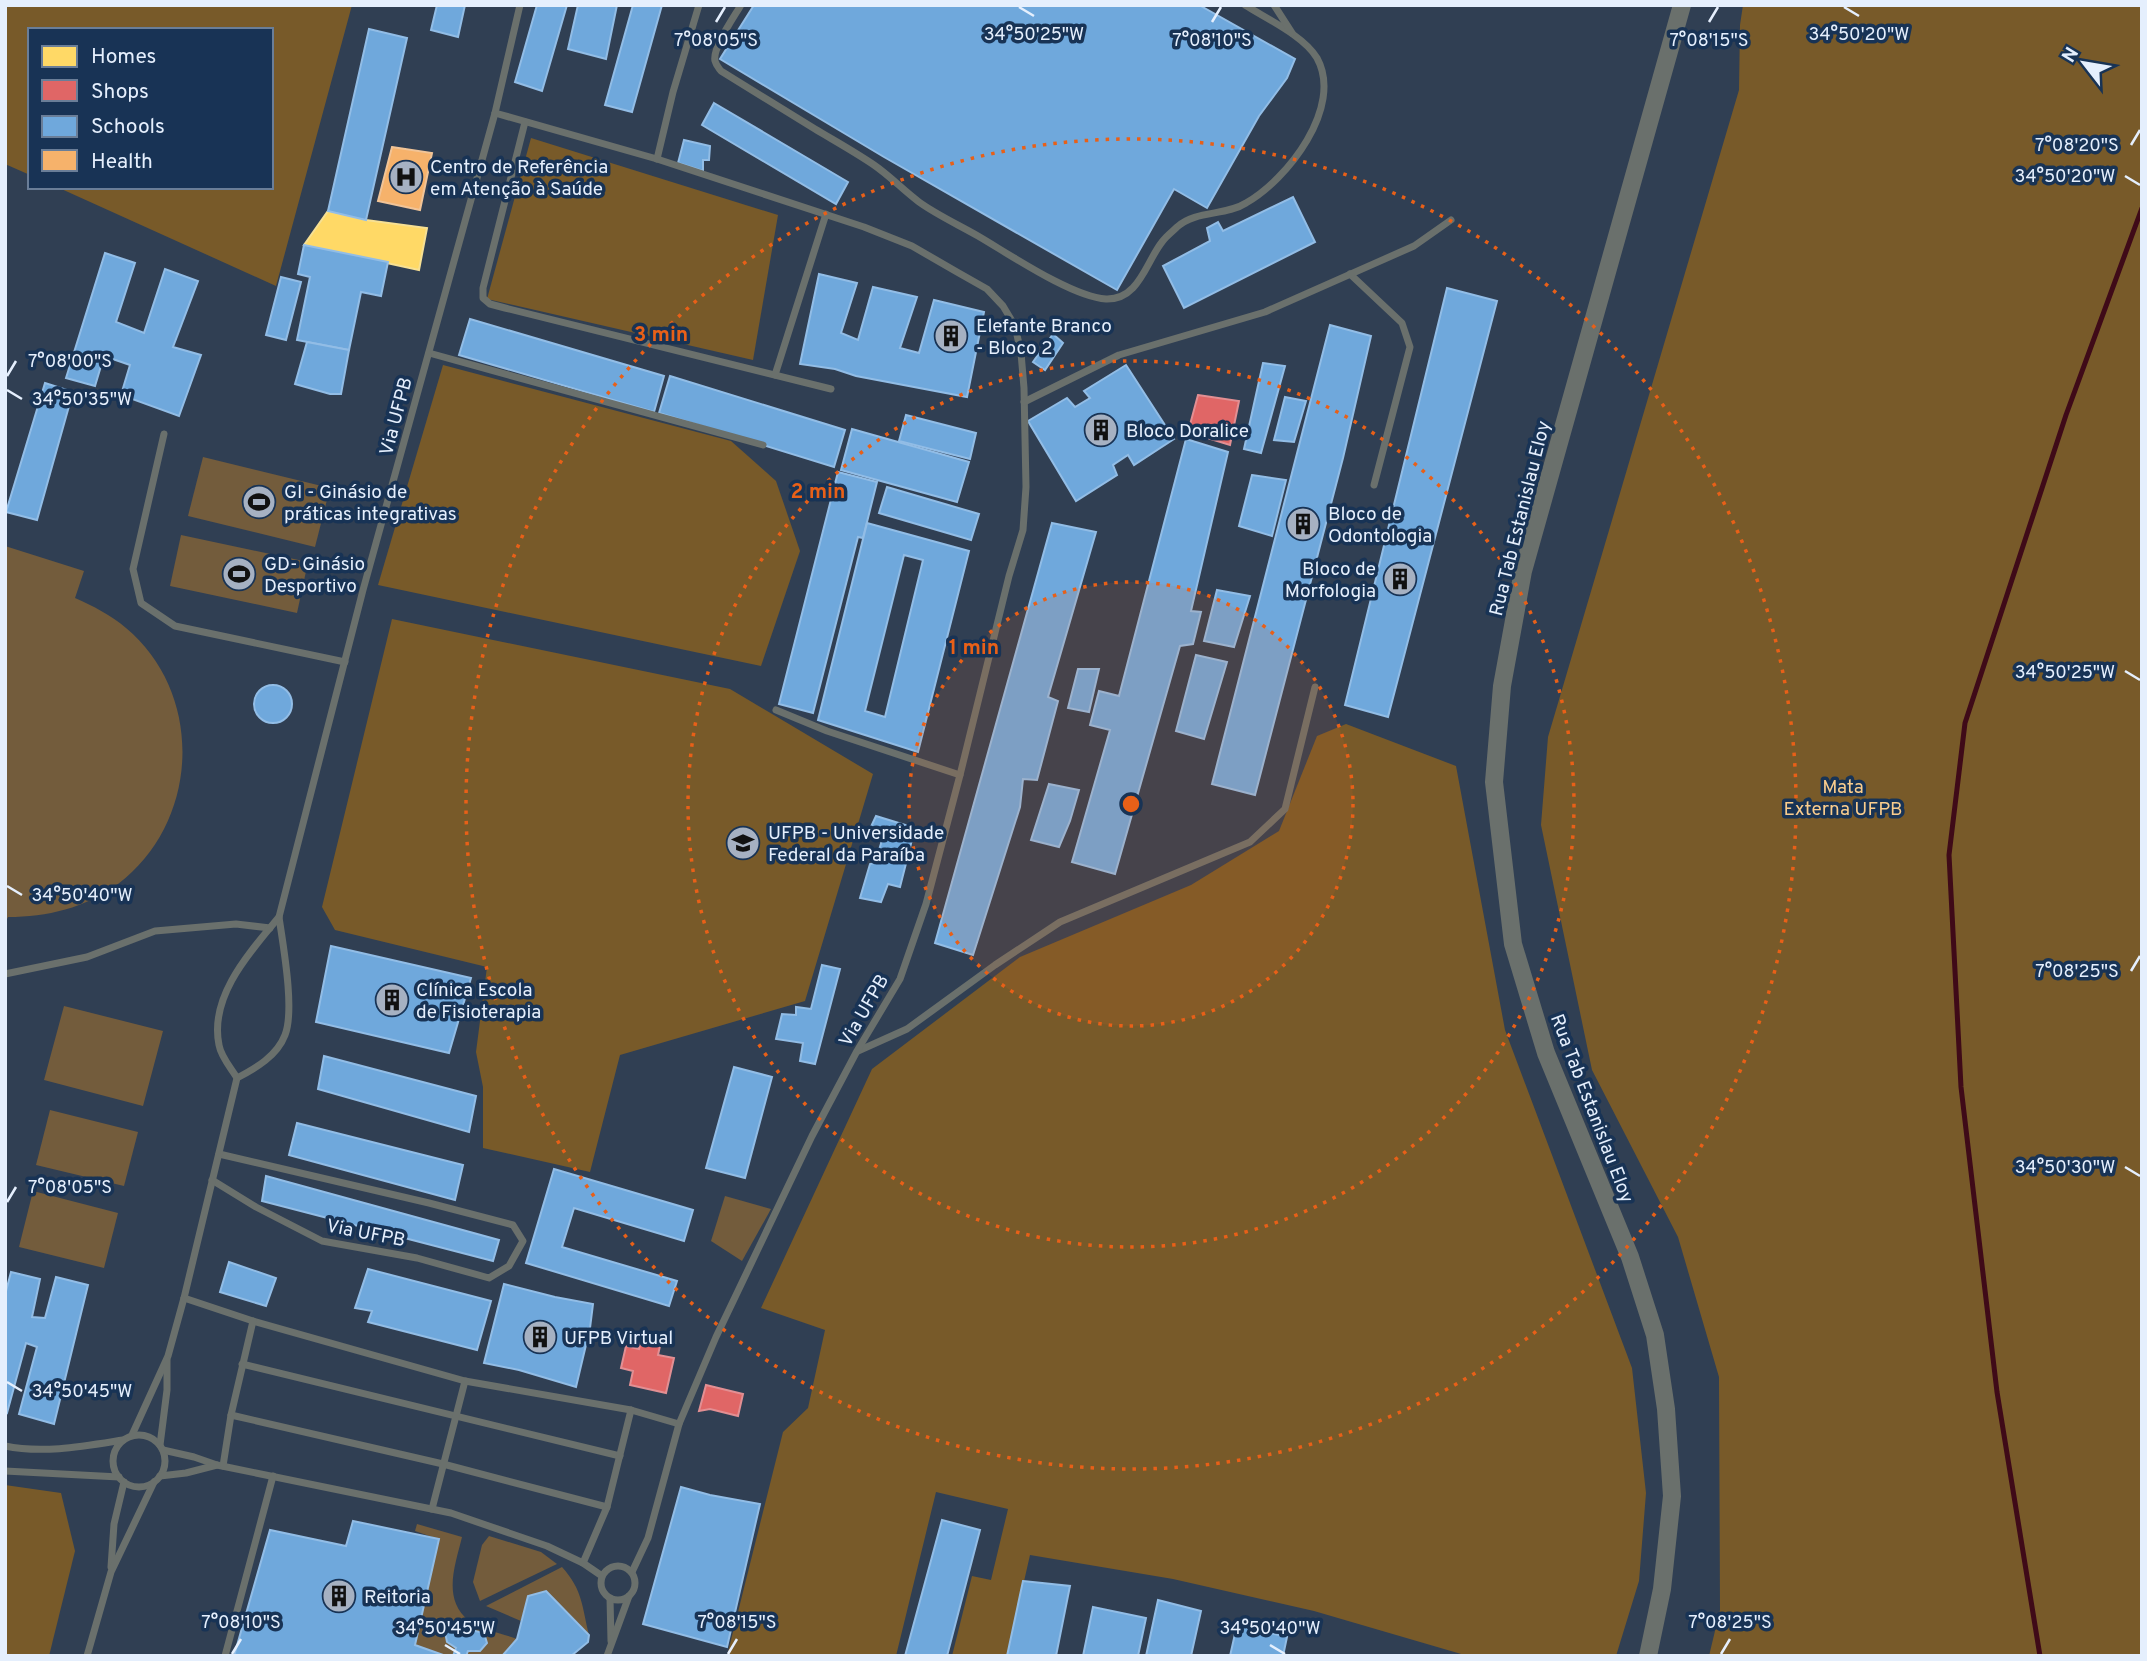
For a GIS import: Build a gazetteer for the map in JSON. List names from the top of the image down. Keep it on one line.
{"streets":{"street":["Rua Tab Estanislau Eloy"],"lane":["Via UFPB"]},"parks":["Mata Externa UFPB"],"places":{"hospital":["Centro de Referência em Atenção à Saúde"],"building":["Elefante Branco - Bloco 2","Bloco Doralice","Bloco de Odontologia","Bloco de Morfologia","Clínica Escola de Fisioterapia","UFPB Virtual","Reitoria"],"sports":["GI - Ginásio de práticas integrativas","GD- Ginásio Desportivo"],"school or university":["UFPB - Universidade Federal da Paraíba"]},"legend":["Homes","Shops","Schools","Health"],"north":"top left","coordinates":["34°50'25\"W","34°50'20\"W","7°08'15\"S","7°08'05\"S","7°08'10\"S","7°08'20\"S","7°08'00\"S","34°50'35\"W","34°50'40\"W","7°08'25\"S","34°50'30\"W","34°50'45\"W"],"rings":["3 min","2 min","1 min"]}
